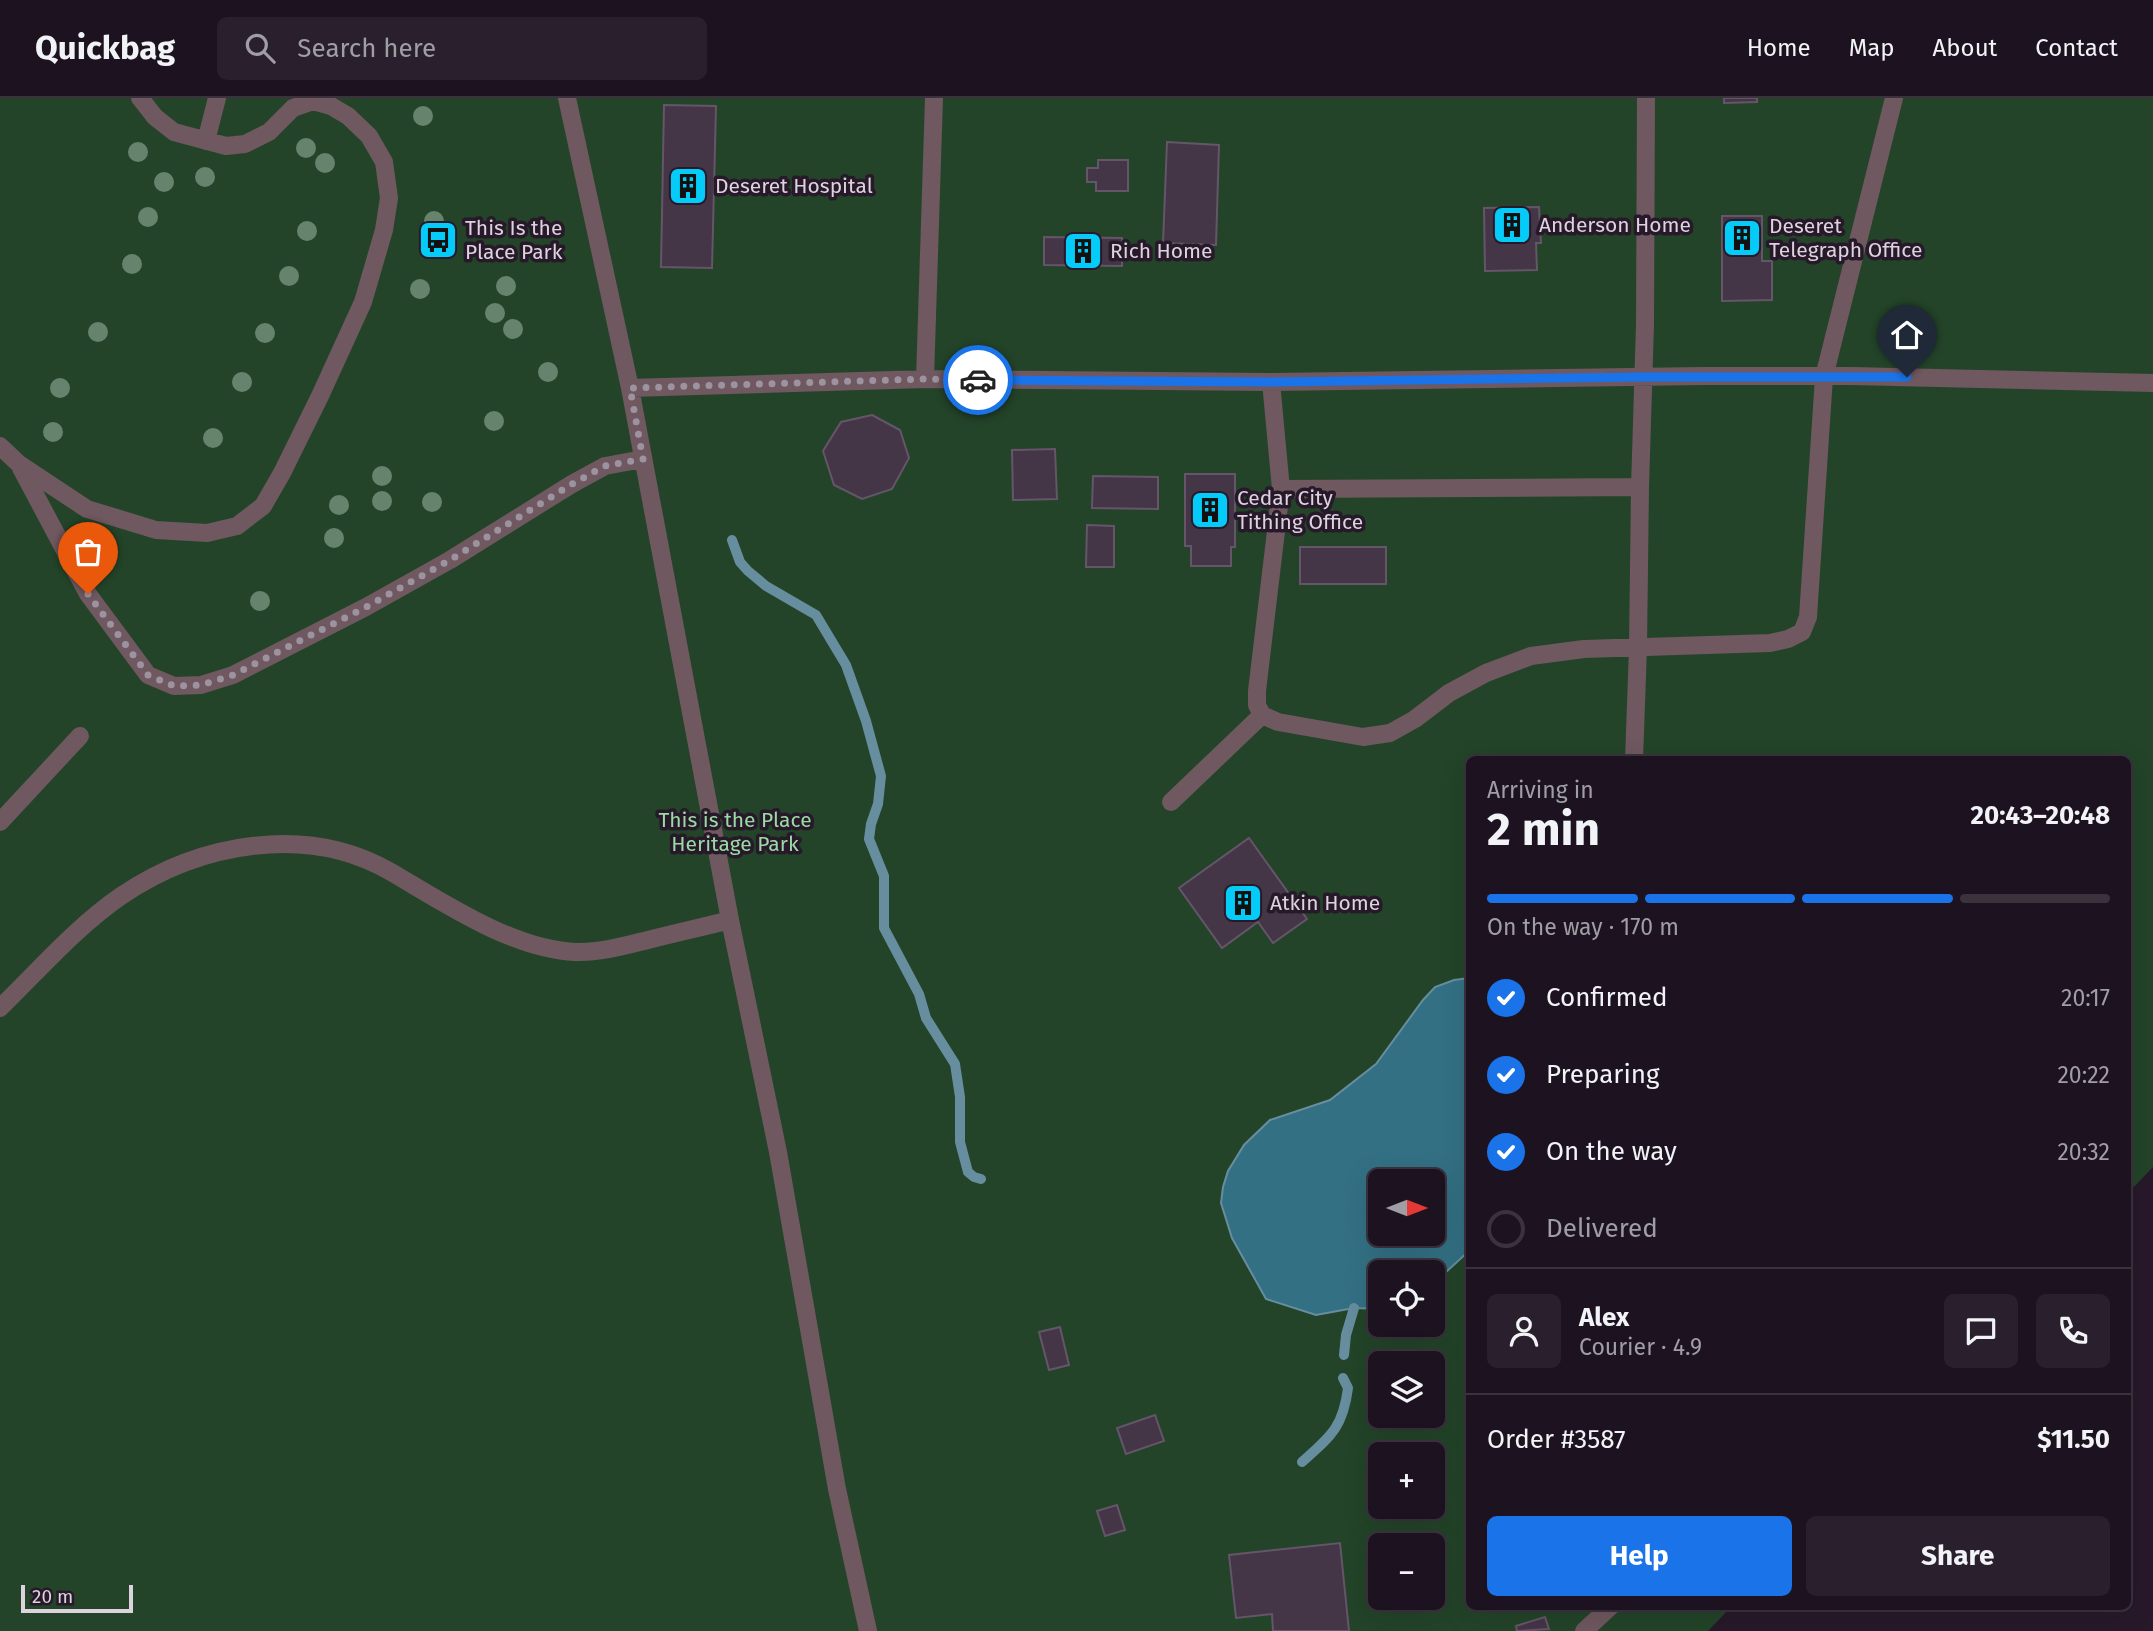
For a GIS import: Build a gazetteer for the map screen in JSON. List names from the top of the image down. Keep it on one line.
{"parks":["This is the Place Heritage Park"],"places":{"building":["Deseret Hospital","Anderson Home","Deseret Telegraph Office","Rich Home","Cedar City Tithing Office","Atkin Home"],"bus stop":["This Is the Place Park"]},"scale_bar":"20 m","north":"right","page":{"header":"Quickbag","search":"Search here","nav":["Home","Map","About","Contact"],"heading":["2 min","Arriving in","20:43–20:48"],"panel":["Alex","Courier · 4.9","Order #3587","$11.50"],"bar":"On the way · 170 m","list":[["Confirmed","20:17"],["Preparing","20:22"],["On the way","20:32"],"Delivered"],"map_buttons":["+","−"],"buttons":["Help","Share"],"scale":"20 m"}}
